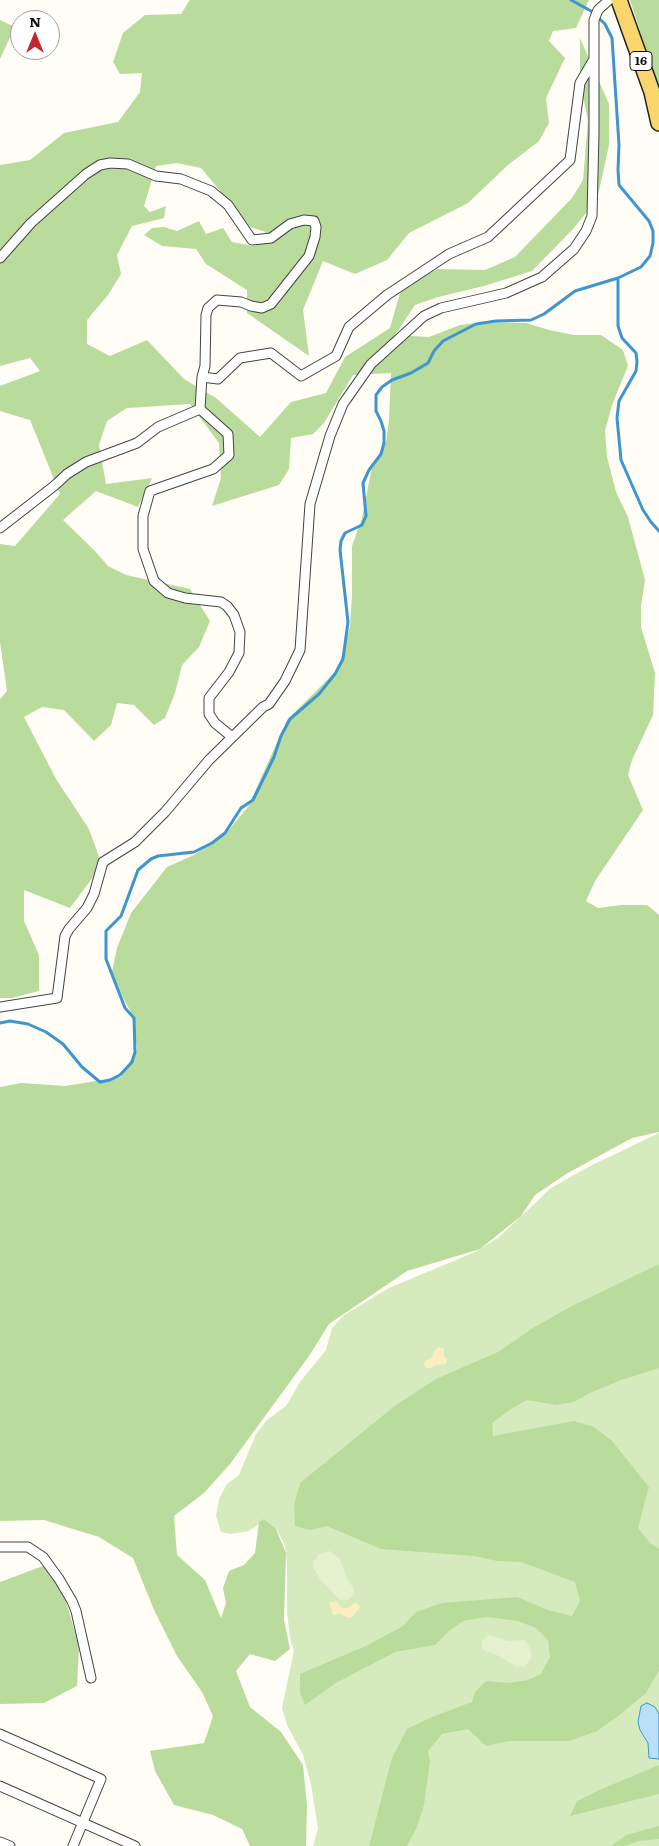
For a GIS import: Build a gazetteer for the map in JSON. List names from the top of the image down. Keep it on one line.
{"streets":{"main road":["16"]},"north":"top"}
